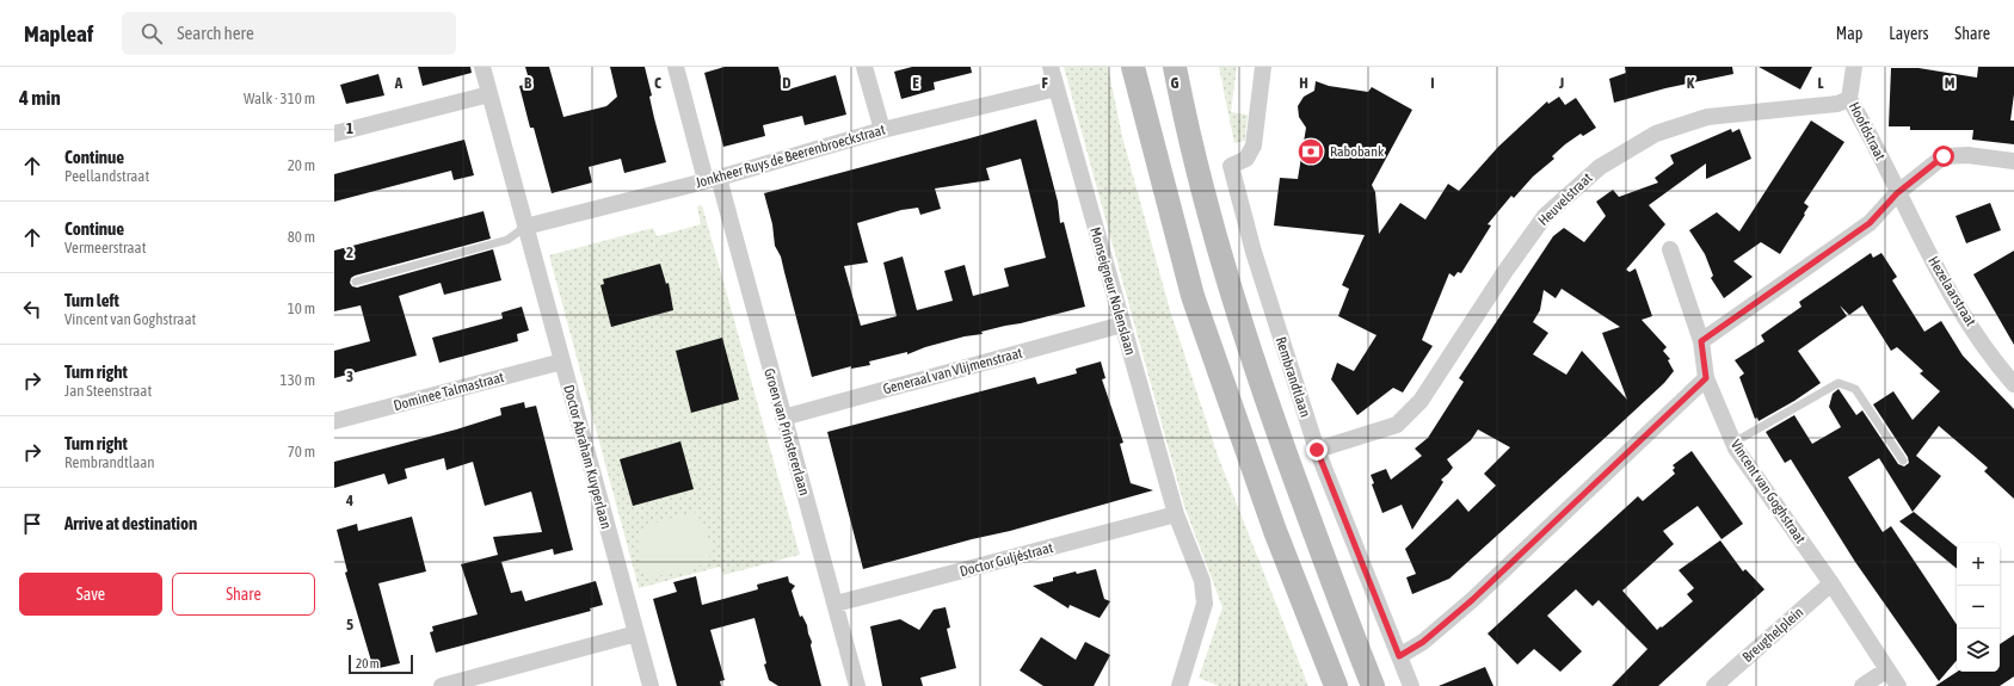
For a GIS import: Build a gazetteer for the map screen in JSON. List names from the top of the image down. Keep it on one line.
{"streets":{"street":["Hoofdstraat","Jonkheer Ruys de Beerenbroeckstraat","Heuvelstraat","Monseigneur Nolenslaan","Hezelaarstraat","Generaal van Vlijmenstraat","Rembrandtlaan","Dominee Talmastraat","Groen van Prinstererlaan","Doctor Abraham Kuyperlaan","Vincent van Goghstraat","Doctor Guljéstraat","Breughelplein"]},"crossings":[["Hoofdstraat","Heuvelstraat"],["Hoofdstraat","Hezelaarstraat"],["Jonkheer Ruys de Beerenbroeckstraat","Monseigneur Nolenslaan"],["Jonkheer Ruys de Beerenbroeckstraat","Groen van Prinstererlaan"],["Jonkheer Ruys de Beerenbroeckstraat","Doctor Abraham Kuyperlaan"],["Heuvelstraat","Rembrandtlaan"],["Monseigneur Nolenslaan","Generaal van Vlijmenstraat"],["Monseigneur Nolenslaan","Doctor Guljéstraat"],["Generaal van Vlijmenstraat","Groen van Prinstererlaan"],["Dominee Talmastraat","Doctor Abraham Kuyperlaan"],["Groen van Prinstererlaan","Doctor Guljéstraat"],["Vincent van Goghstraat","Breughelplein"]],"places":{"bank":["Rabobank"]},"scale_bar":"20 m","page":{"header":"Mapleaf","search":"Search here","nav":["Map","Layers","Share"],"heading":["4 min","Walk · 310 m"],"list":[["Continue","Peellandstraat","20 m"],["Continue","Vermeerstraat","80 m"],["Turn left","Vincent van Goghstraat","10 m"],["Turn right","Jan Steenstraat","130 m"],["Turn right","Rembrandtlaan","70 m"],"Arrive at destination"],"map_buttons":["+","−"],"buttons":["Save","Share"],"scale":"20 m"},"grid":{"columns":["A","B","C","D","E","F","G","H","I","J","K","L","M"],"rows":["1","2","3","4","5"]}}
